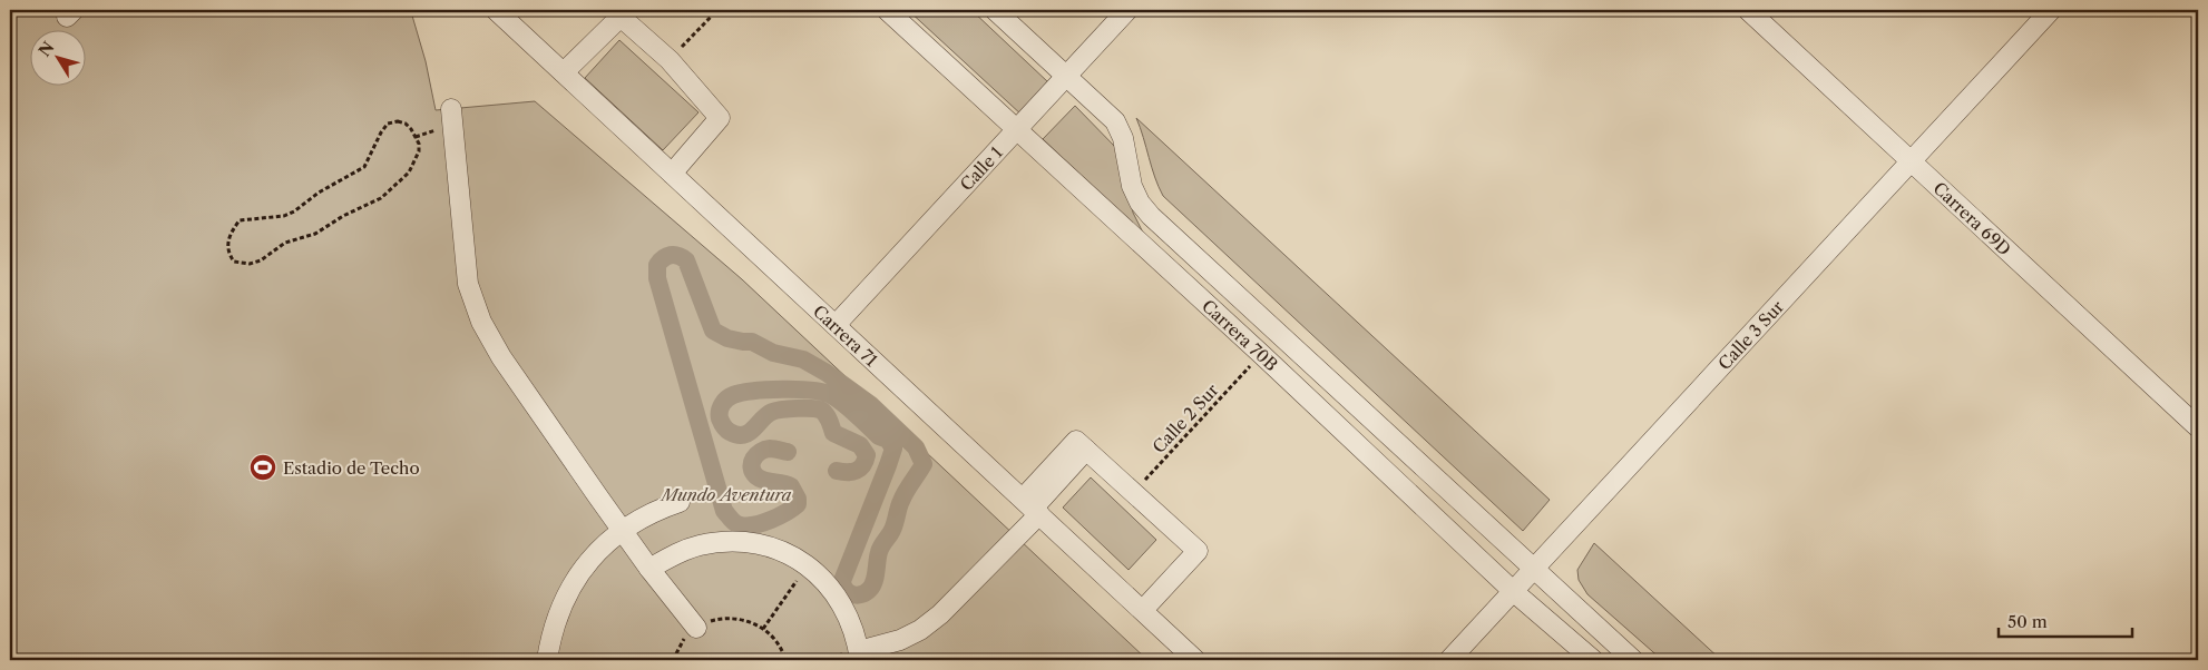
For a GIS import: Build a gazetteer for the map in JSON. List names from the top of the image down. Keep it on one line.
{"streets":{"street":["Calle 1","Carrera 69D","Carrera 71","Carrera 70B","Calle 3 Sur"],"path":["Calle 2 Sur"]},"crossings":[["Calle 1","Carrera 71"],["Calle 1","Carrera 70B"],["Carrera 69D","Calle 3 Sur"],["Carrera 70B","Calle 3 Sur"]],"parks":["Mundo Aventura"],"places":{"sports":["Estadio de Techo"]},"scale_bar":"50 m","north":"top left"}
